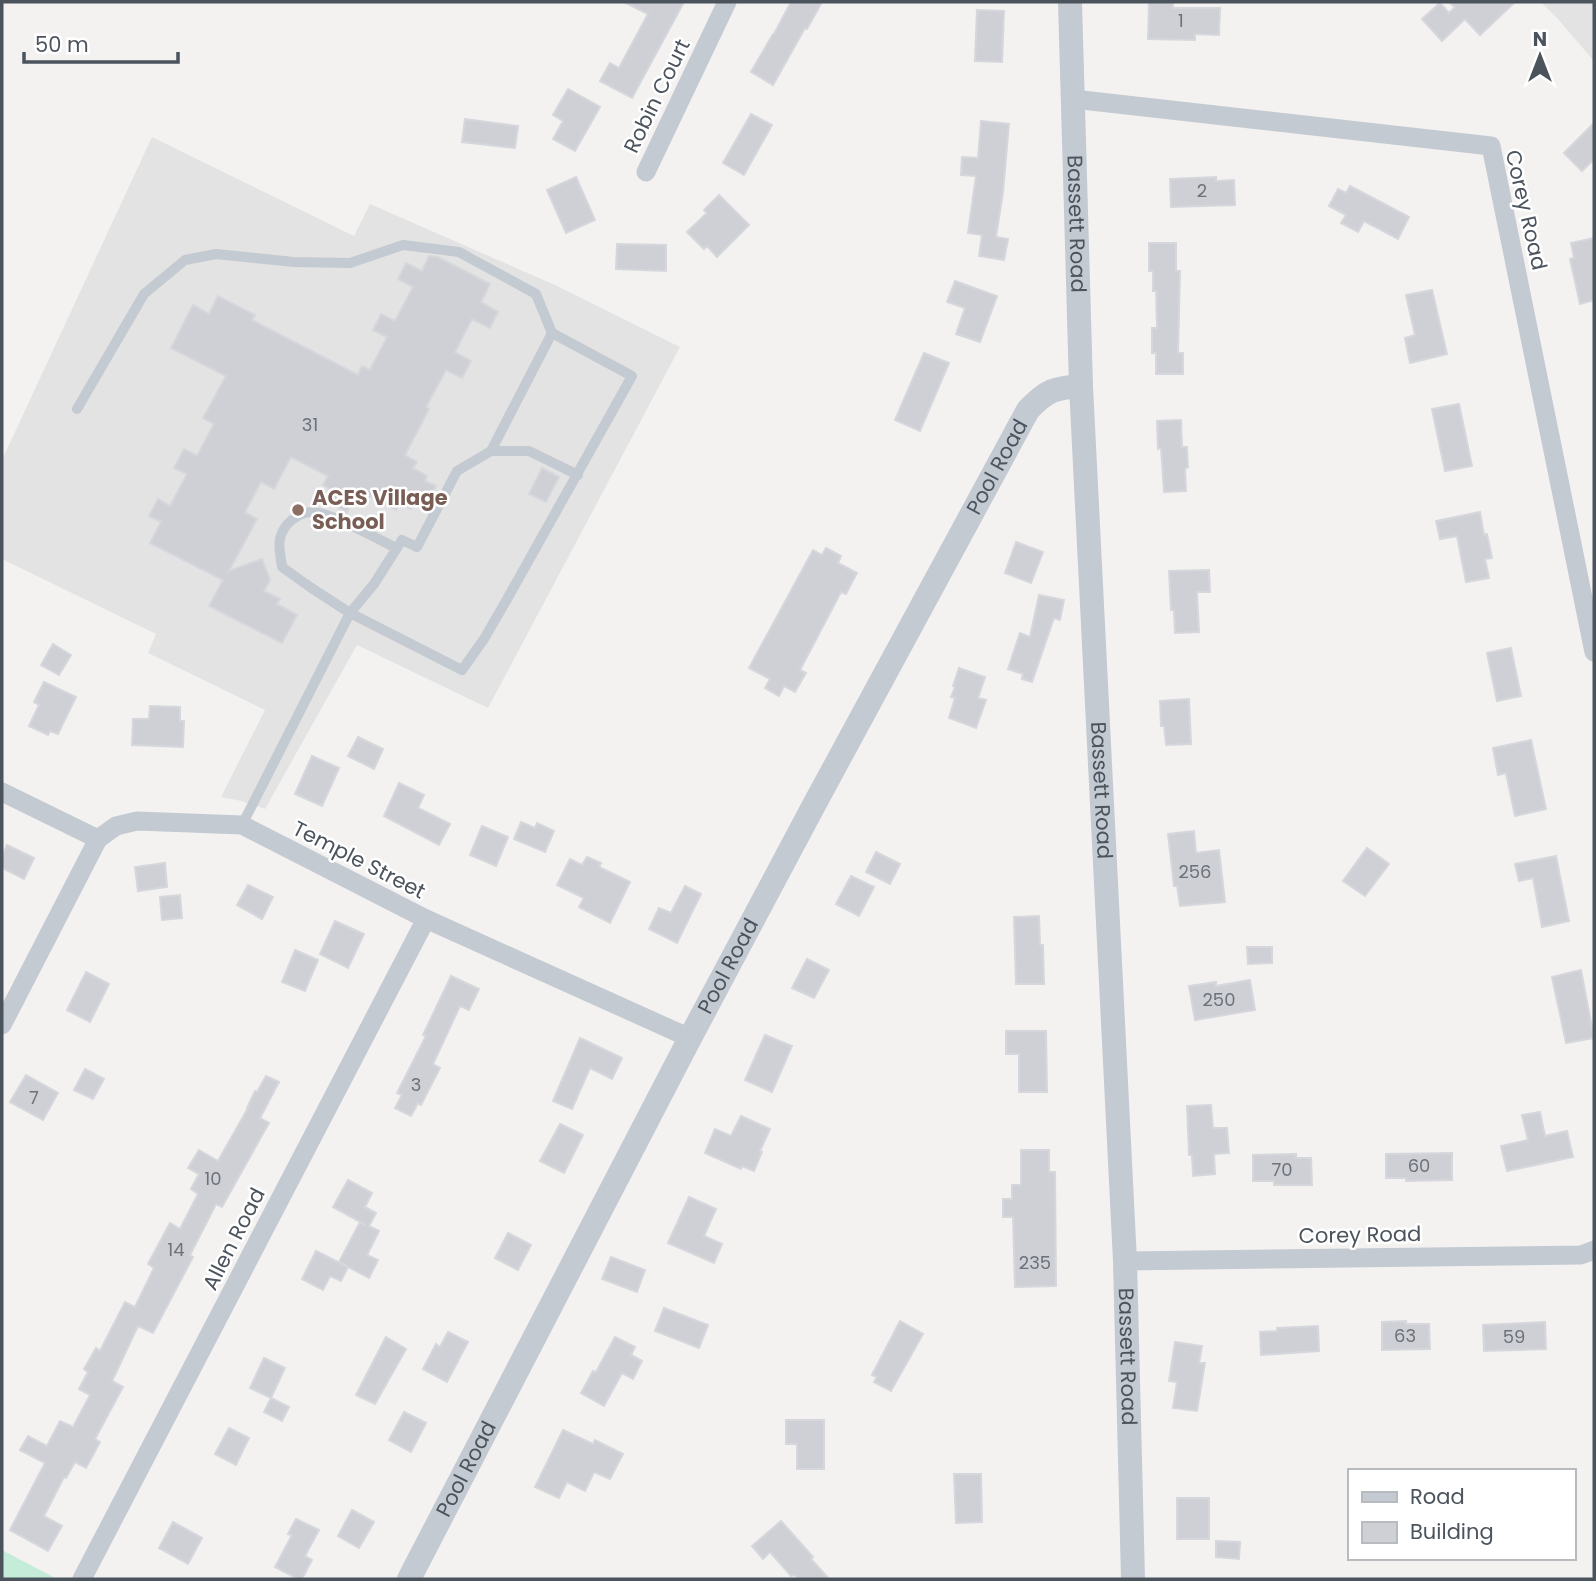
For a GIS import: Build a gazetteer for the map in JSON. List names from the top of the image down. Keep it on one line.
{"streets":{"street":["Robin Court","Corey Road","Bassett Road","Pool Road","Temple Street","Allen Road"]},"crossings":[["Corey Road","Bassett Road"],["Bassett Road","Pool Road"],["Pool Road","Temple Street"],["Temple Street","Allen Road"]],"places":["ACES Village School"],"house_numbers":["1","2","31","256","250","3","7","60","70","10","14","235","63","59"],"legend":["Road","Building"],"scale_bar":"50 m","north":"top"}
